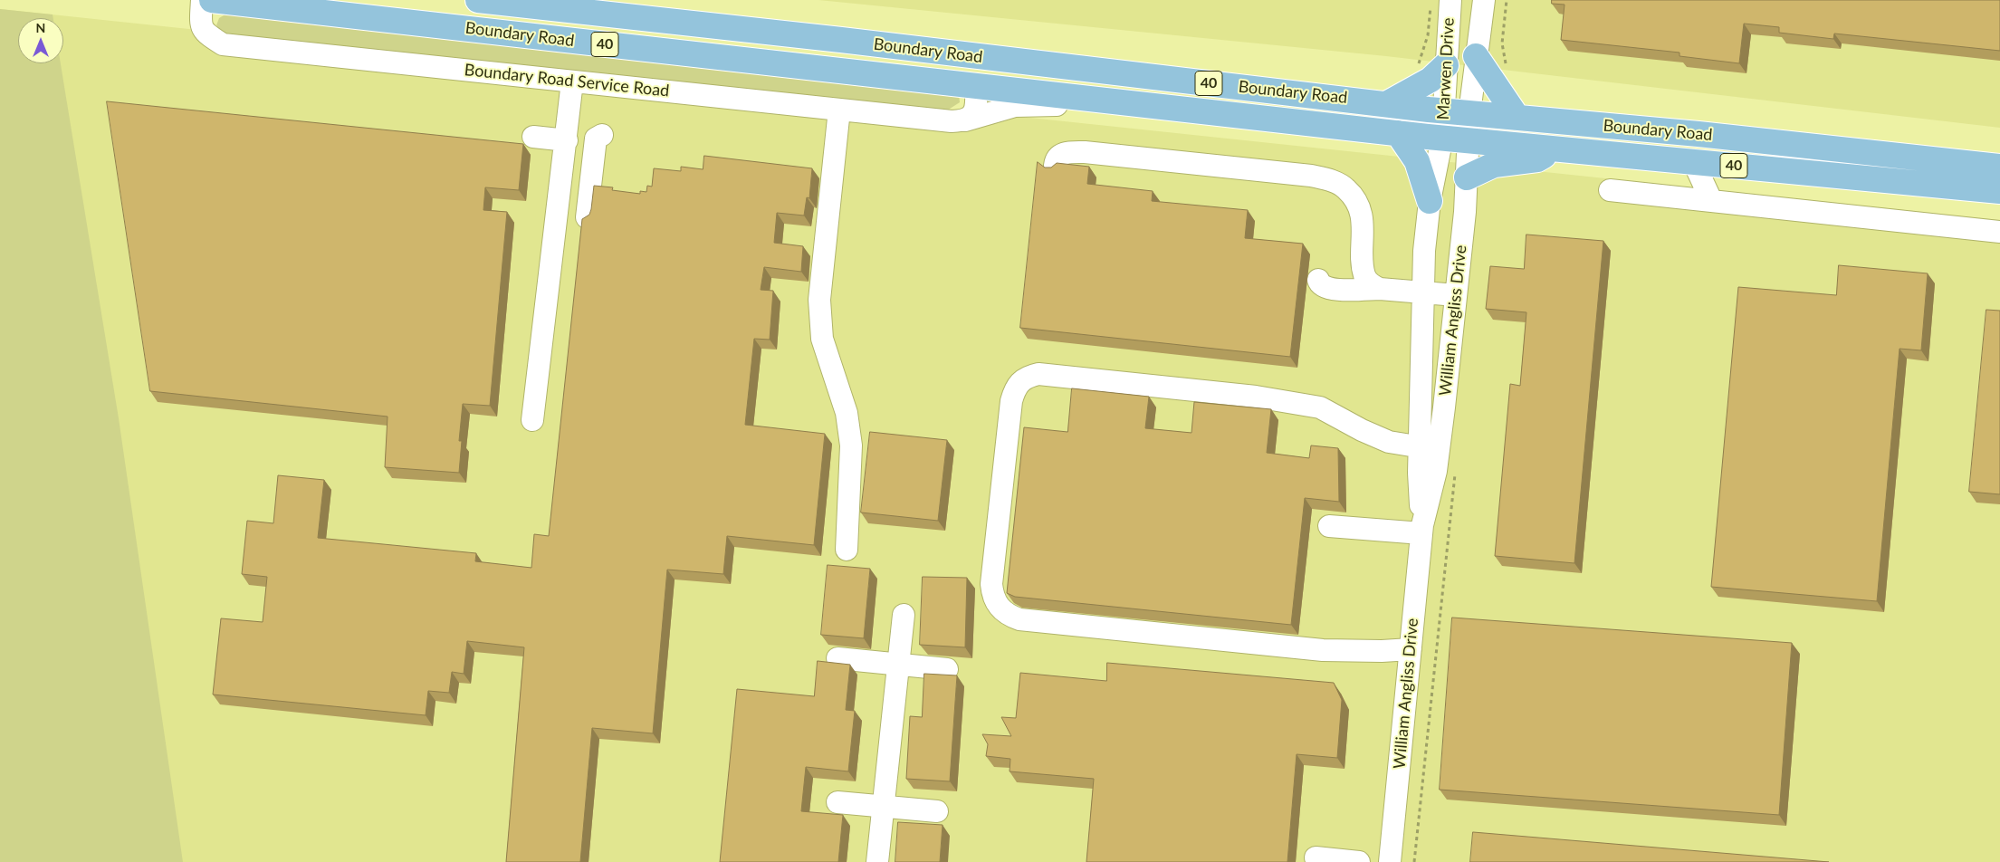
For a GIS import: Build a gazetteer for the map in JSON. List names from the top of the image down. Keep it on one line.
{"streets":{"main road":["Boundary Road","40"],"street":["Marwen Drive","Boundary Road Service Road","William Angliss Drive"]},"crossings":[["Boundary Road","Marwen Drive"],["Boundary Road","Boundary Road Service Road"],["Boundary Road","William Angliss Drive"],["Marwen Drive","William Angliss Drive"]],"north":"top"}
